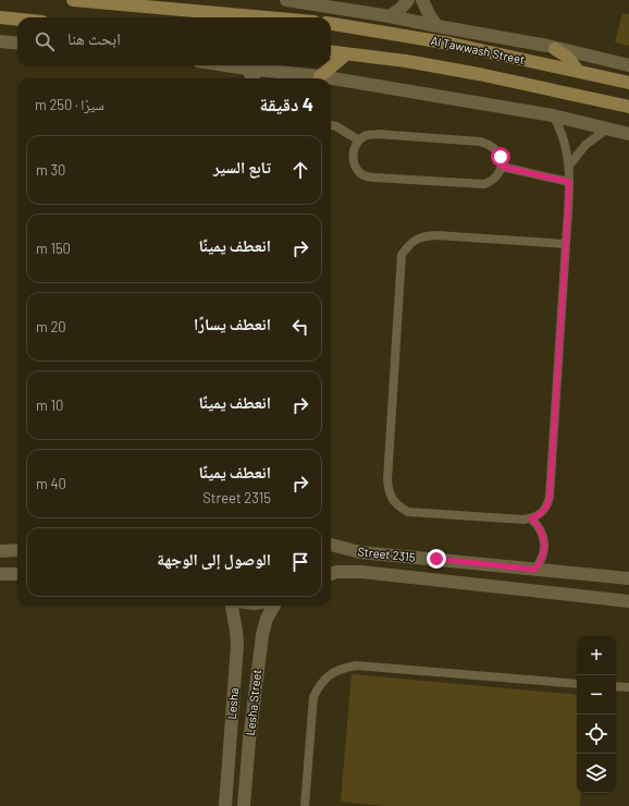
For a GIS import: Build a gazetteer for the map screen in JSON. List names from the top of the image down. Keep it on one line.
{"streets":{"street":["Al Tawwash Street","Street 2315","Lesha Street","Lesha"]},"page":{"search":"ابحث هنا","heading":["4 دقيقة","سيرًا · 250 m"],"list":[["تابع السير","30 m"],["انعطف يمينًا","150 m"],["انعطف يسارًا","20 m"],["انعطف يمينًا","10 m"],["انعطف يمينًا","Street 2315","40 m"],"الوصول إلى الوجهة"],"map_buttons":["+","−"]}}
